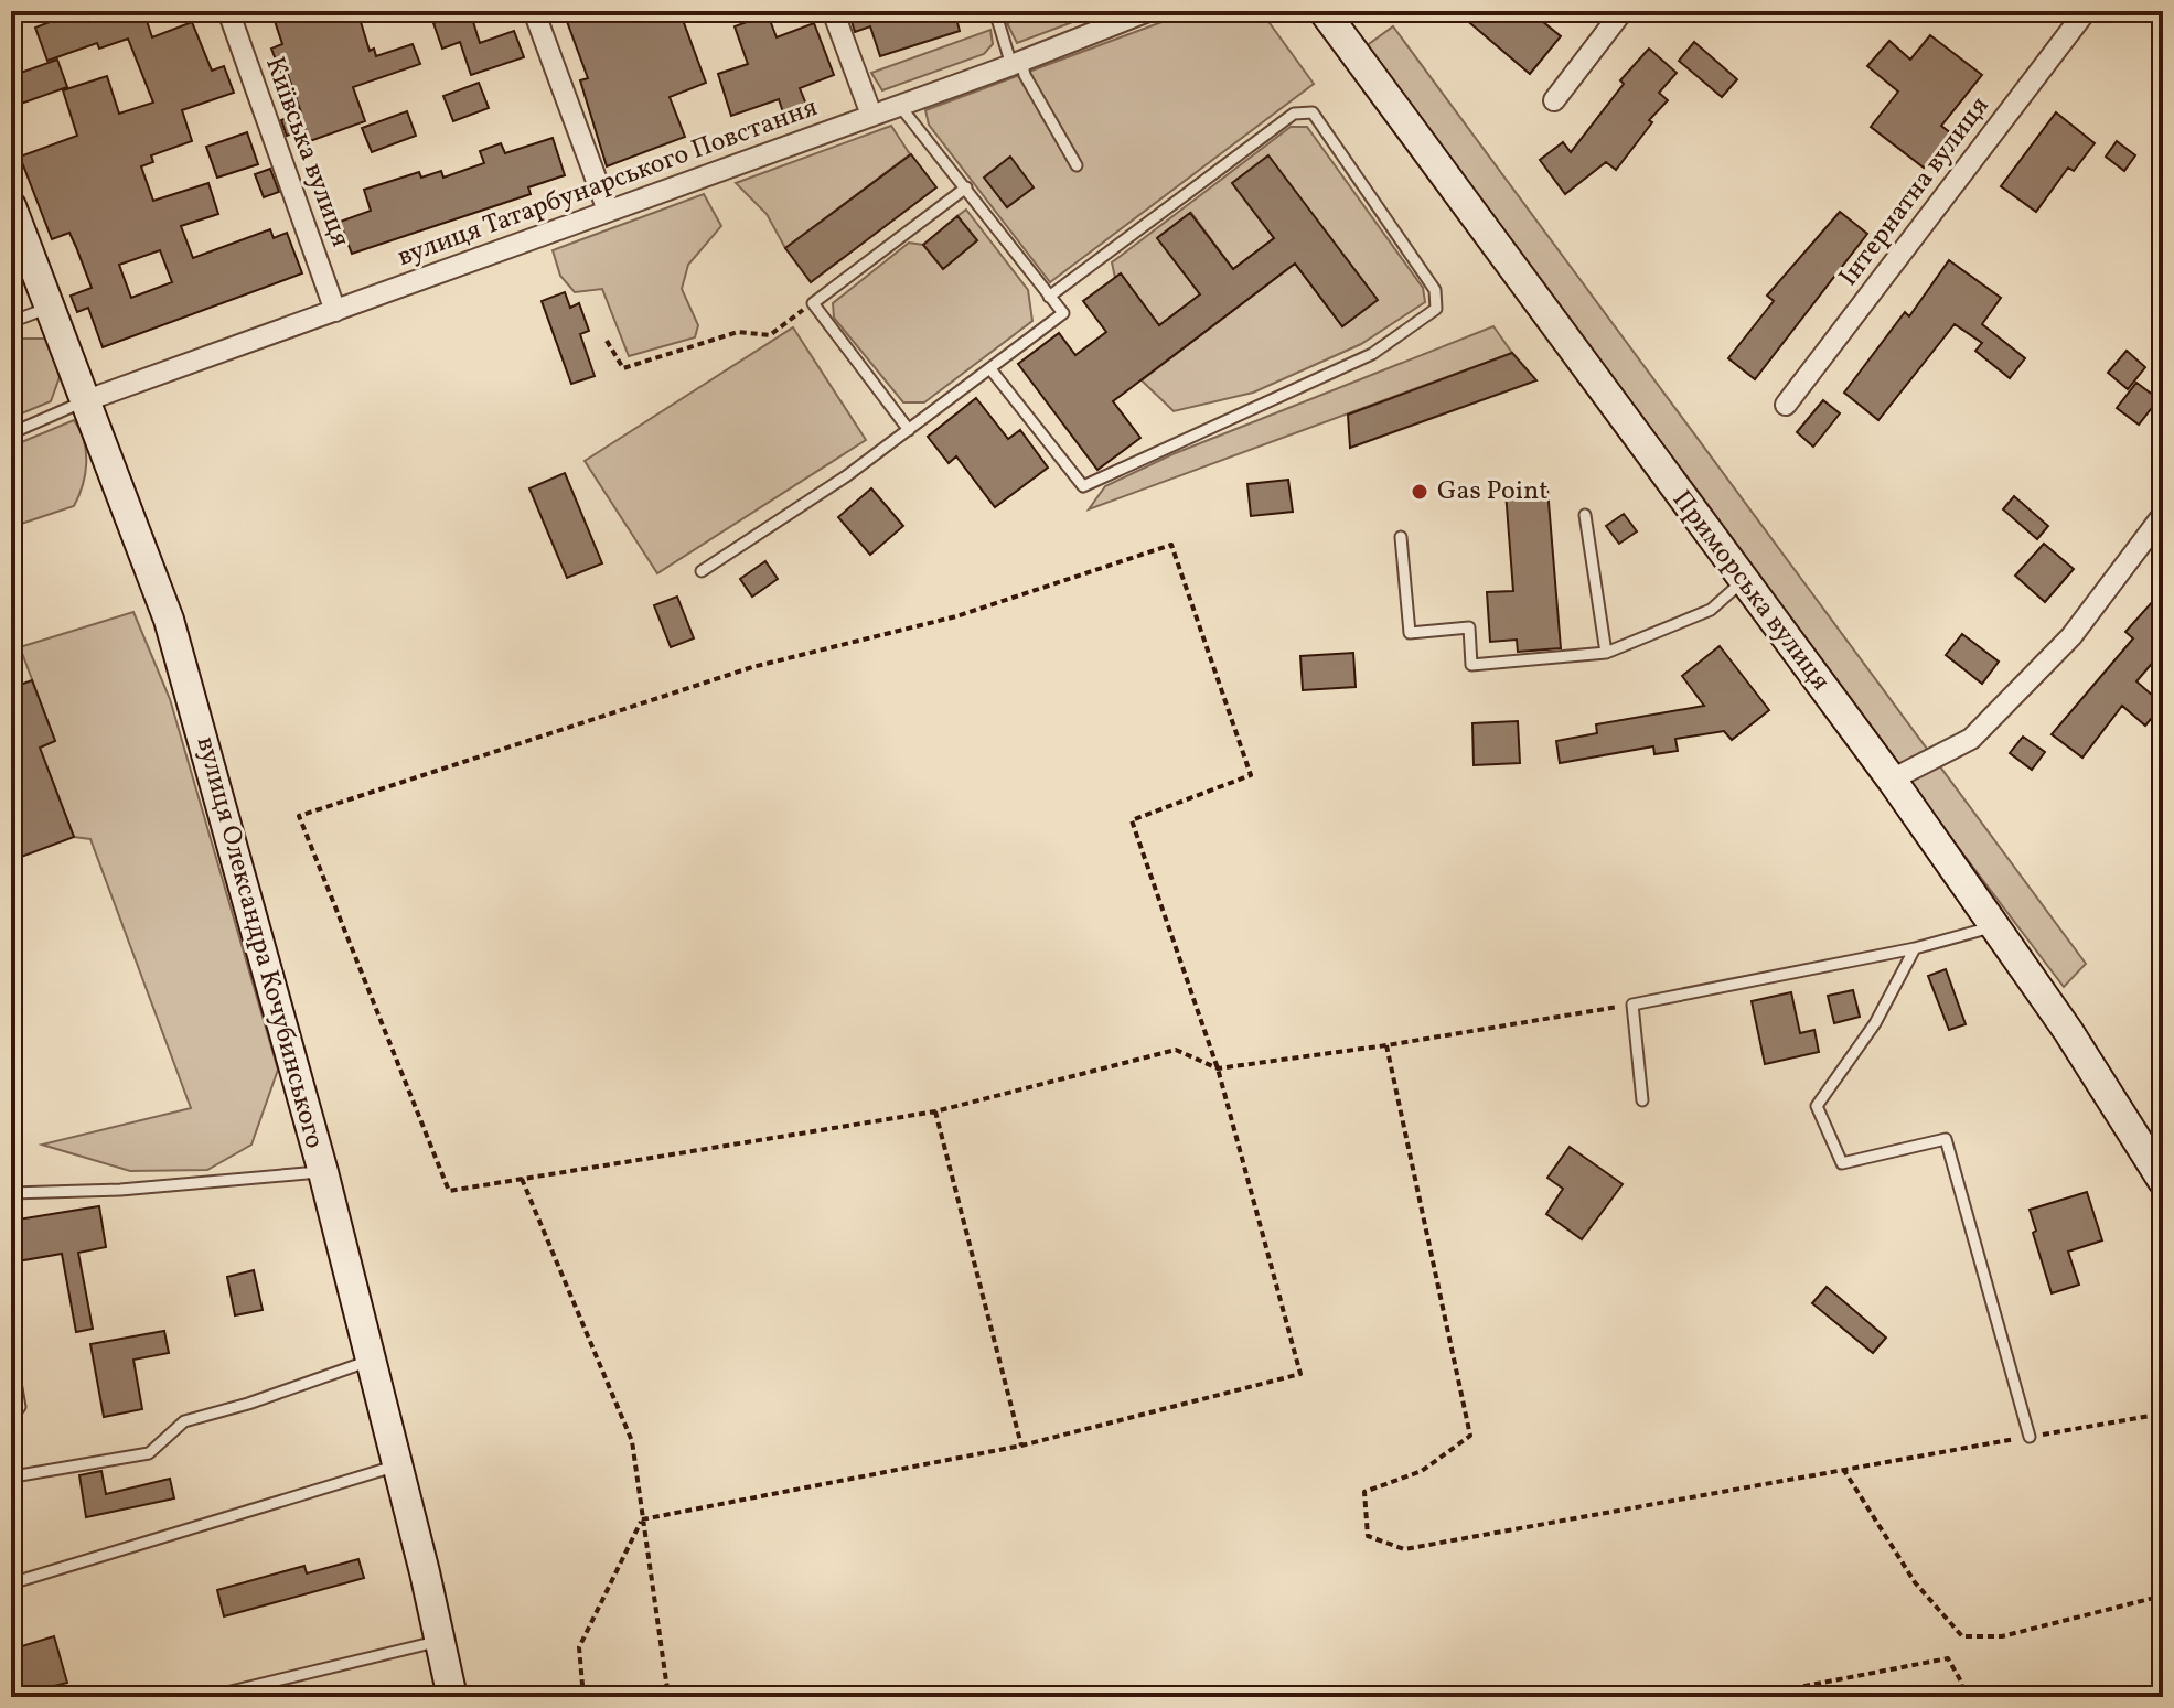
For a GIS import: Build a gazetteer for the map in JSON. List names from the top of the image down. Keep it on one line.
{"streets":{"street":["Київська вулиця","вулиця Татарбунарського Повстання","Інтернатна вулиця","Приморська вулиця","вулиця Олександра Кочубинського"]},"crossings":[["Київська вулиця","вулиця Татарбунарського Повстання"],["вулиця Татарбунарського Повстання","вулиця Олександра Кочубинського"]],"places":["Gas Point"]}
